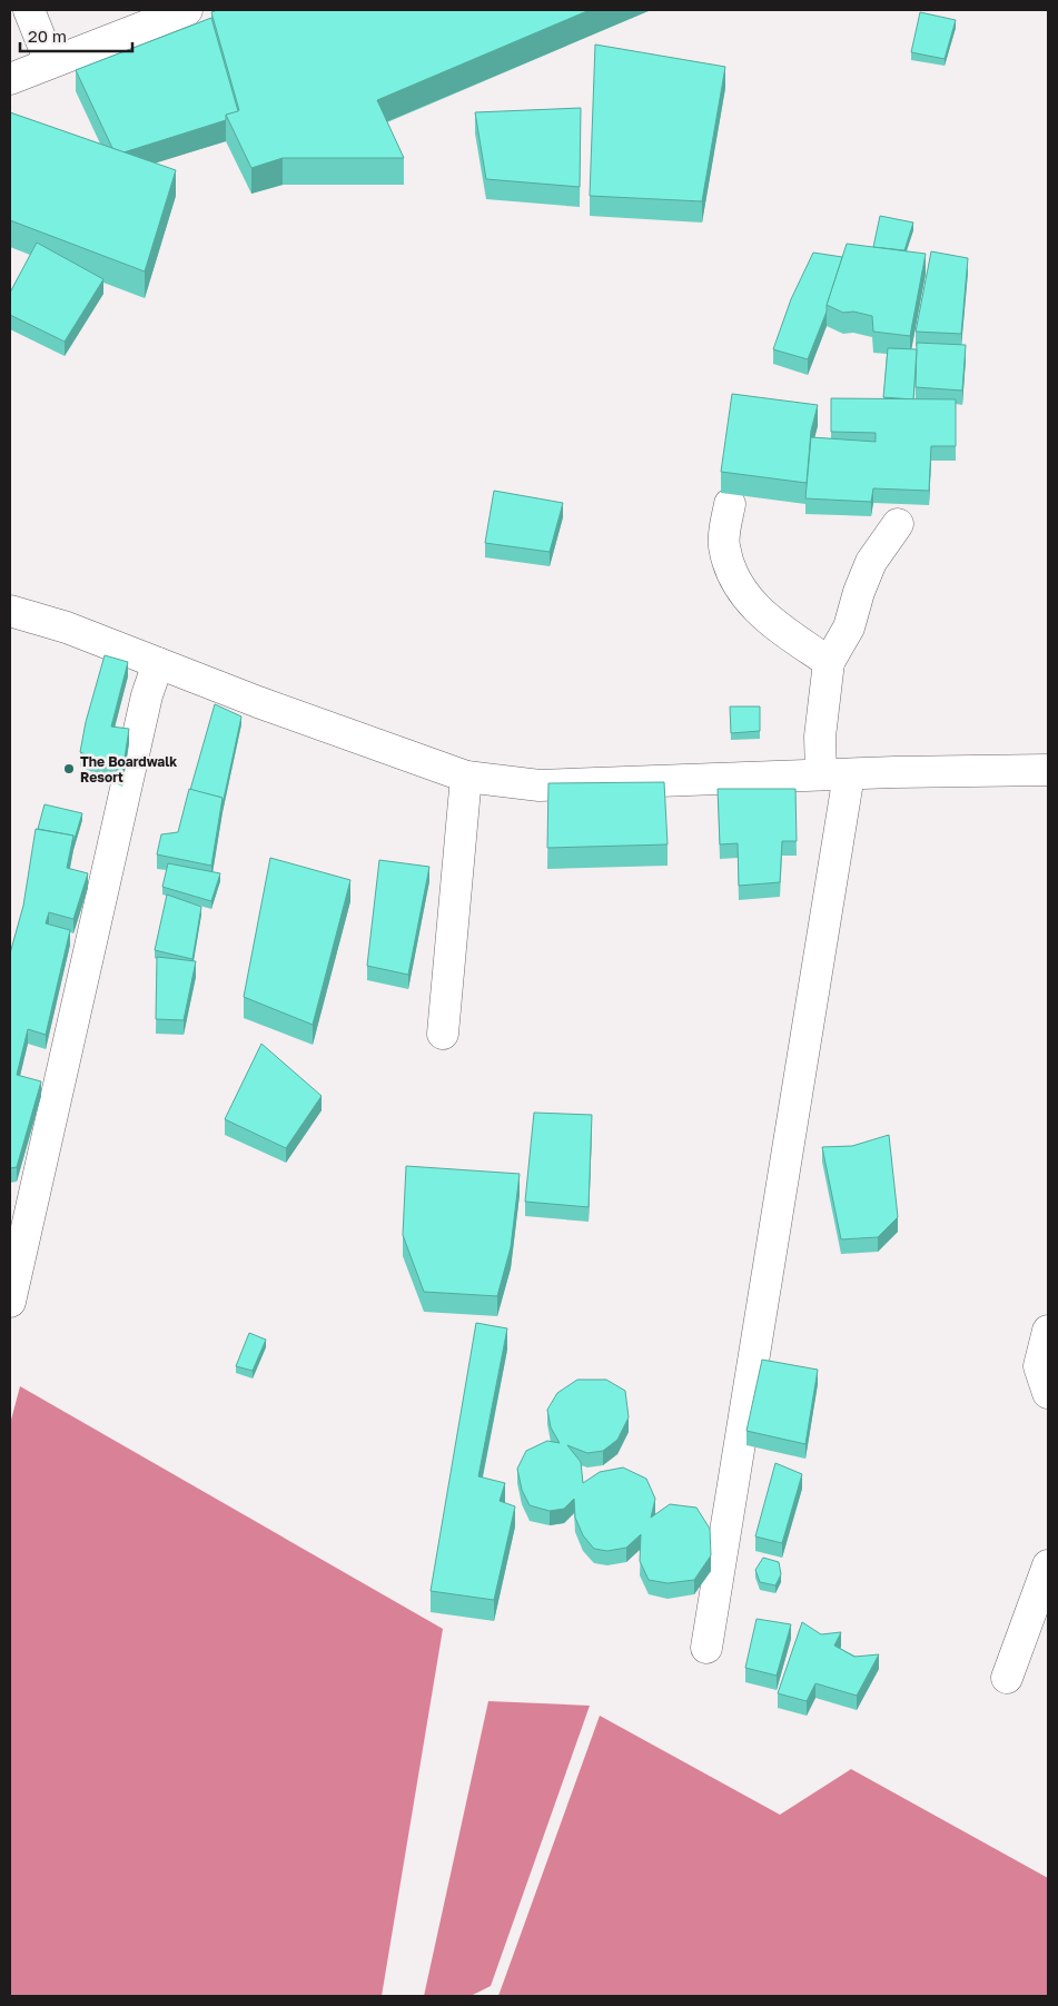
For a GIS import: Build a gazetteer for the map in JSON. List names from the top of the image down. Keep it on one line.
{"places":["The Boardwalk Resort"],"scale_bar":"20 m"}
